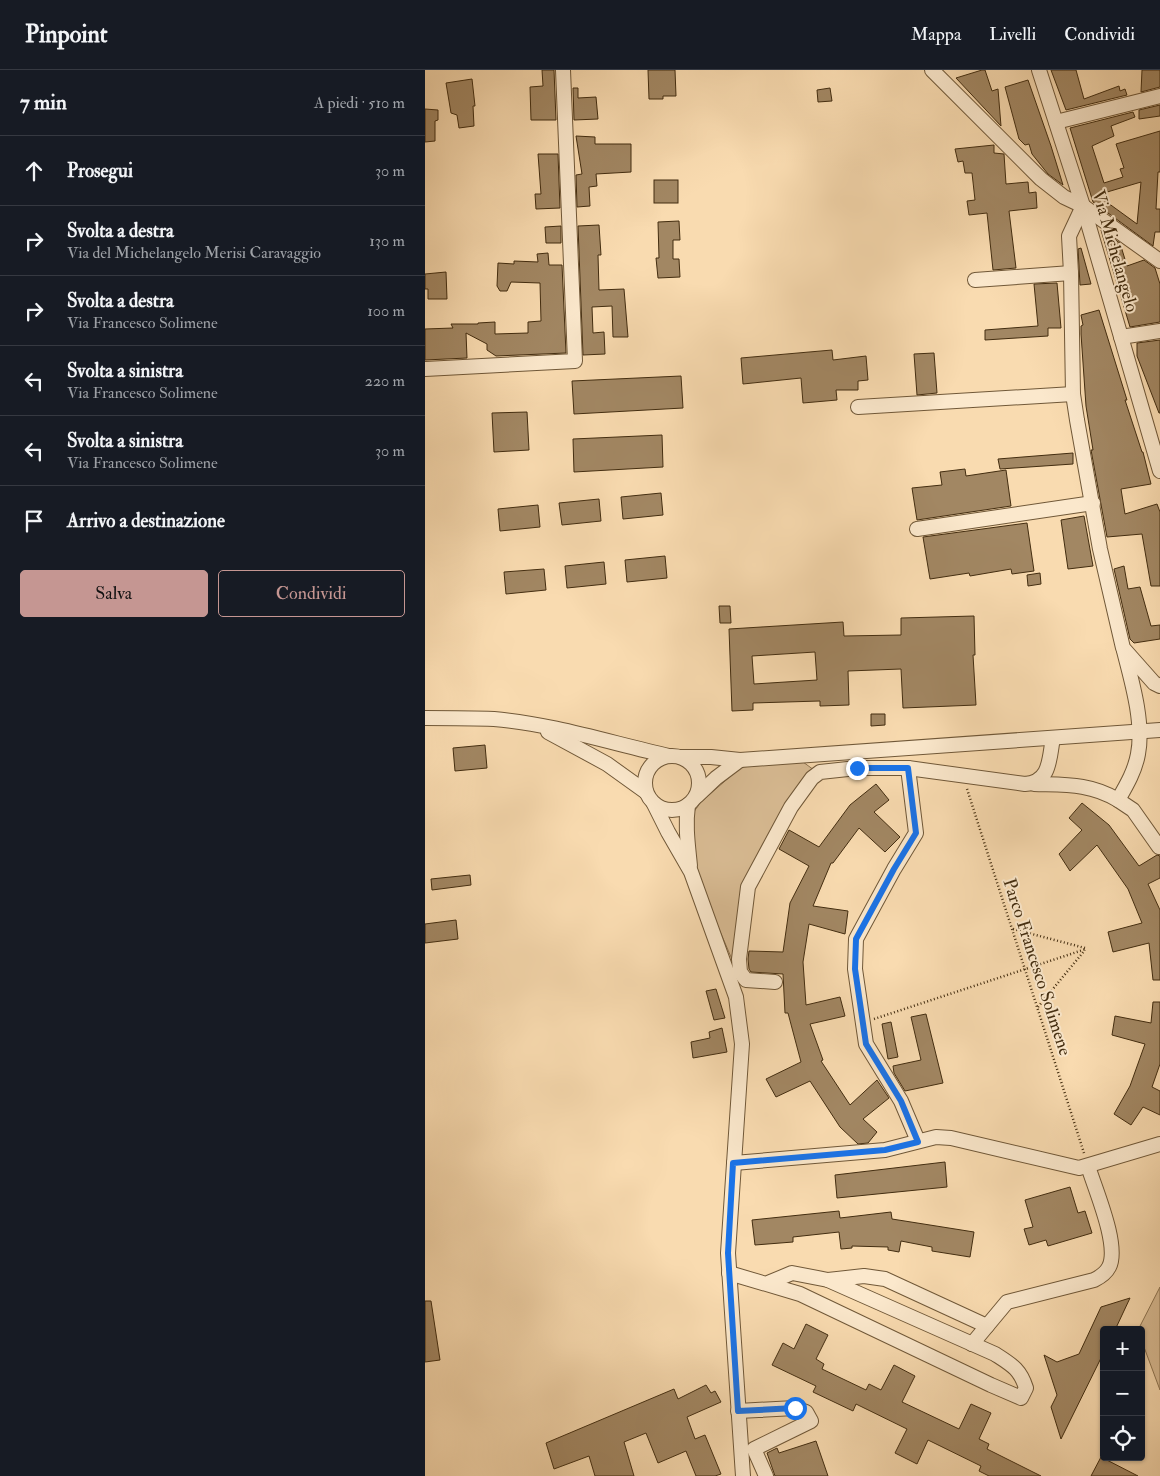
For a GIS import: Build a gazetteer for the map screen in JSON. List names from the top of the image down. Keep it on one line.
{"streets":{"street":["Via Michelangelo"],"path":["Parco Francesco Solimene"]},"page":{"header":"Pinpoint","nav":["Mappa","Livelli","Condividi"],"heading":["7 min","A piedi · 510 m"],"list":[["Prosegui","30 m"],["Svolta a destra","Via del Michelangelo Merisi Caravaggio","130 m"],["Svolta a destra","Via Francesco Solimene","100 m"],["Svolta a sinistra","Via Francesco Solimene","220 m"],["Svolta a sinistra","Via Francesco Solimene","30 m"],"Arrivo a destinazione"],"buttons":["Salva","Condividi"],"map_buttons":["+","−"]}}
